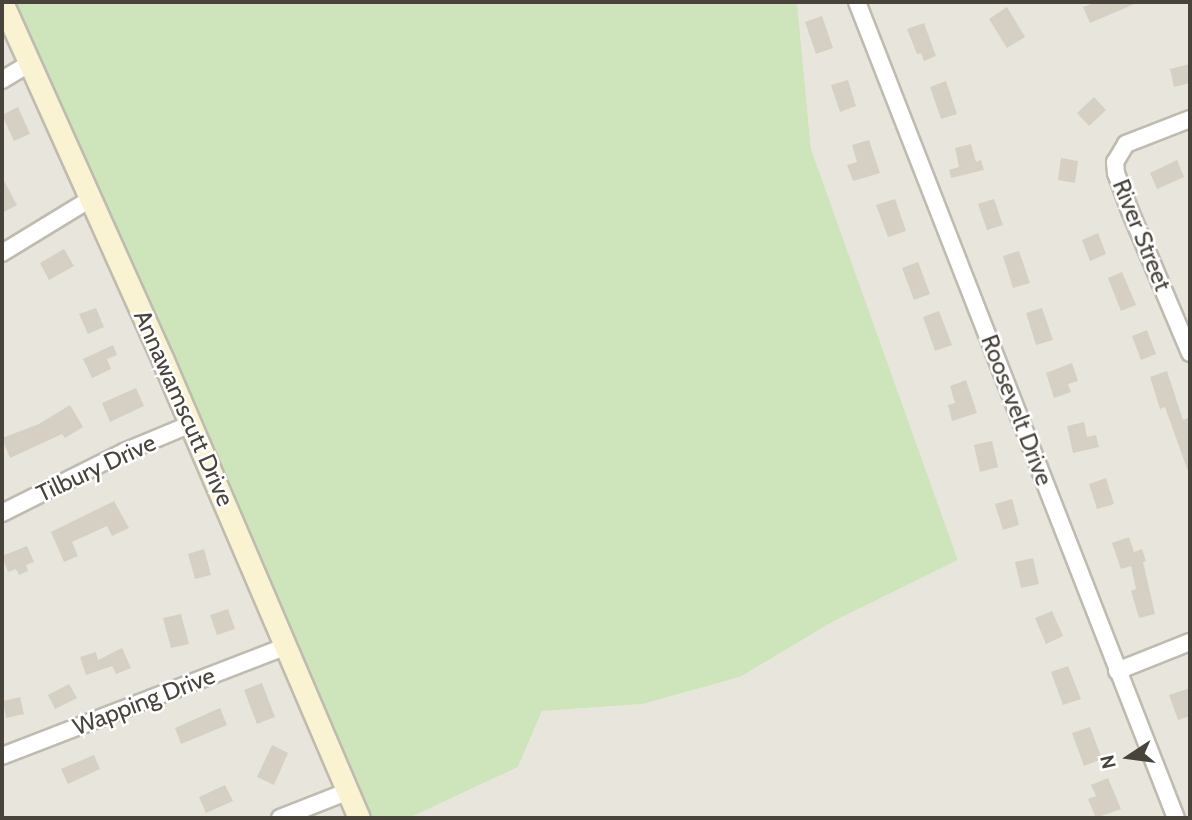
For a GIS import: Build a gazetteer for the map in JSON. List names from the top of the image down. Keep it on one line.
{"streets":{"street":["River Street","Annawamscutt Drive","Roosevelt Drive","Tilbury Drive","Wapping Drive"]},"crossings":[["Annawamscutt Drive","Tilbury Drive"],["Annawamscutt Drive","Wapping Drive"]],"north":"left"}
